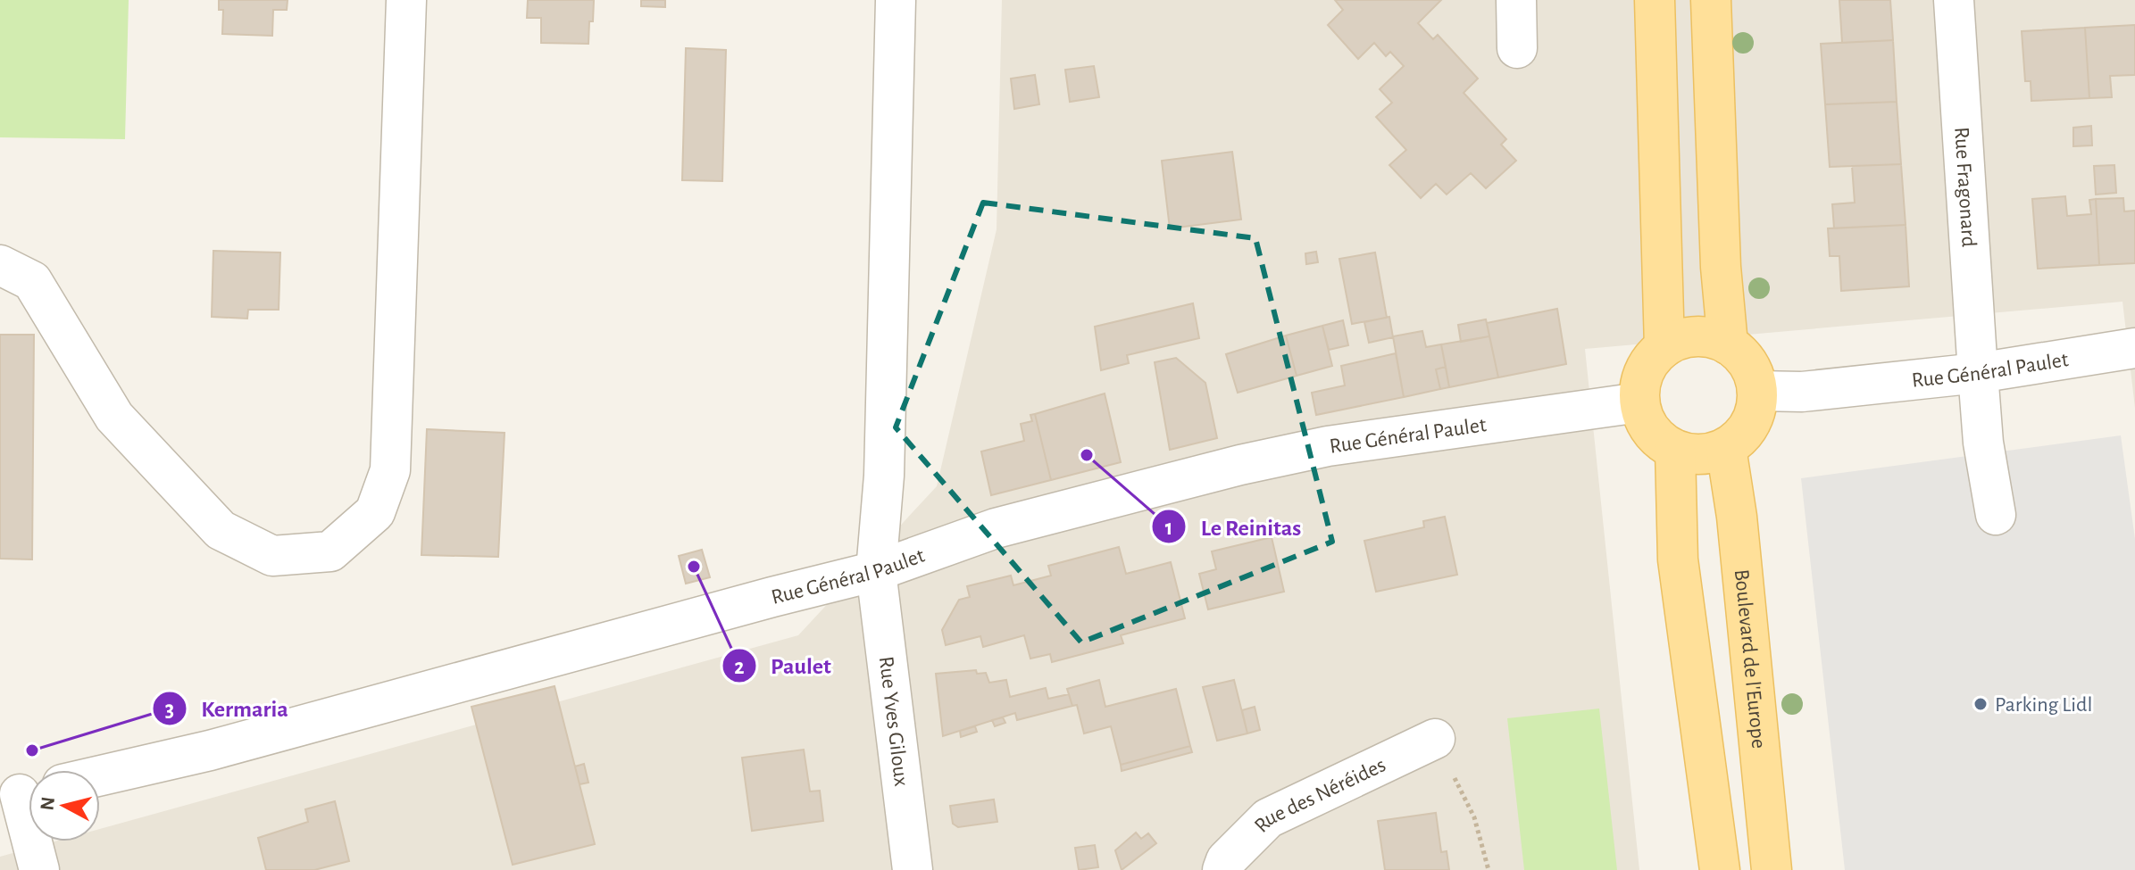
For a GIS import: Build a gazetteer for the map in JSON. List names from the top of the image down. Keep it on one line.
{"streets":{"main road":["Boulevard de l'Europe"],"street":["Rue Fragonard","Rue Général Paulet","Rue Yves Giloux","Rue des Néréides"]},"crossings":[["Rue Fragonard","Rue Général Paulet"],["Rue Général Paulet","Boulevard de l'Europe"],["Rue Général Paulet","Rue Yves Giloux"]],"places":["Le Reinitas","Paulet","Parking Lidl","Kermaria"],"north":"left"}
